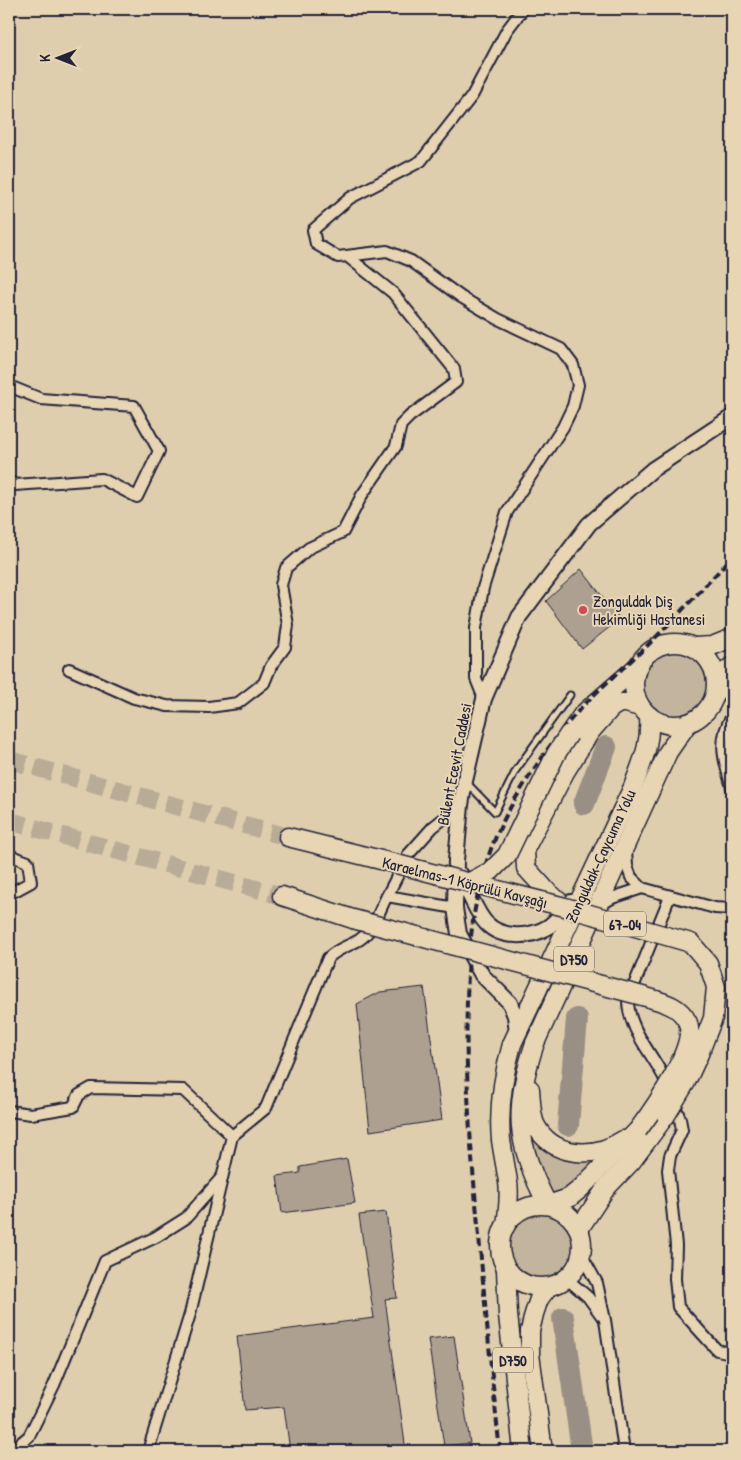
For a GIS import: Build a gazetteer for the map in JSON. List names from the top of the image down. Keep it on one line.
{"streets":{"highway":["Zonguldak-Çaycuma Yolu","Karaelmas-1 Köprülü Kavşağı","67-04","D750"],"main road":["Bülent Ecevit Caddesi"]},"crossings":[["Bülent Ecevit Caddesi","Zonguldak-Çaycuma Yolu"],["Zonguldak-Çaycuma Yolu","Karaelmas-1 Köprülü Kavşağı"],["Zonguldak-Çaycuma Yolu","D750"],["Karaelmas-1 Köprülü Kavşağı","D750"]],"places":["Zonguldak Diş Hekimliği Hastanesi"],"north":"left"}
